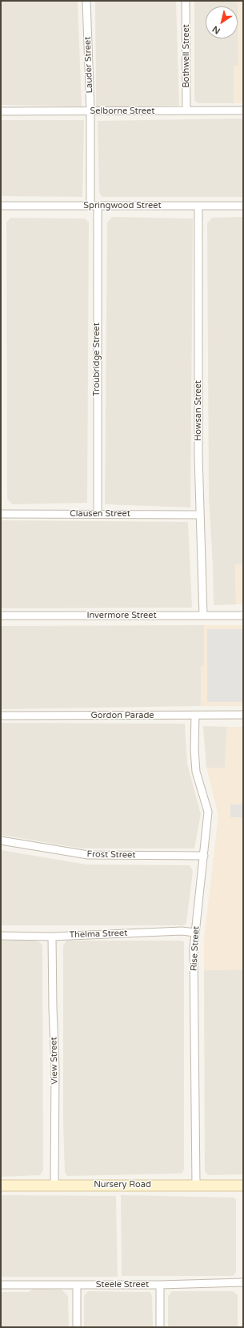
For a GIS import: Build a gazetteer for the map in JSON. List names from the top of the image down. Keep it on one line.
{"streets":{"main road":["Nursery Road"],"street":["Bothwell Street","Lauder Street","Selborne Street","Springwood Street","Troubridge Street","Howsan Street","Clausen Street","Invermore Street","Gordon Parade","Frost Street","Thelma Street","Rise Street","View Street","Steele Street"]},"crossings":[["Bothwell Street","Selborne Street"],["Lauder Street","Selborne Street"],["Lauder Street","Springwood Street"],["Lauder Street","Troubridge Street"],["Springwood Street","Troubridge Street"],["Springwood Street","Howsan Street"],["Troubridge Street","Clausen Street"],["Howsan Street","Clausen Street"],["Howsan Street","Invermore Street"],["Gordon Parade","Rise Street"],["Frost Street","Rise Street"],["Thelma Street","Rise Street"],["Thelma Street","View Street"],["Rise Street","Nursery Road"],["View Street","Nursery Road"]],"north":"bottom left"}
